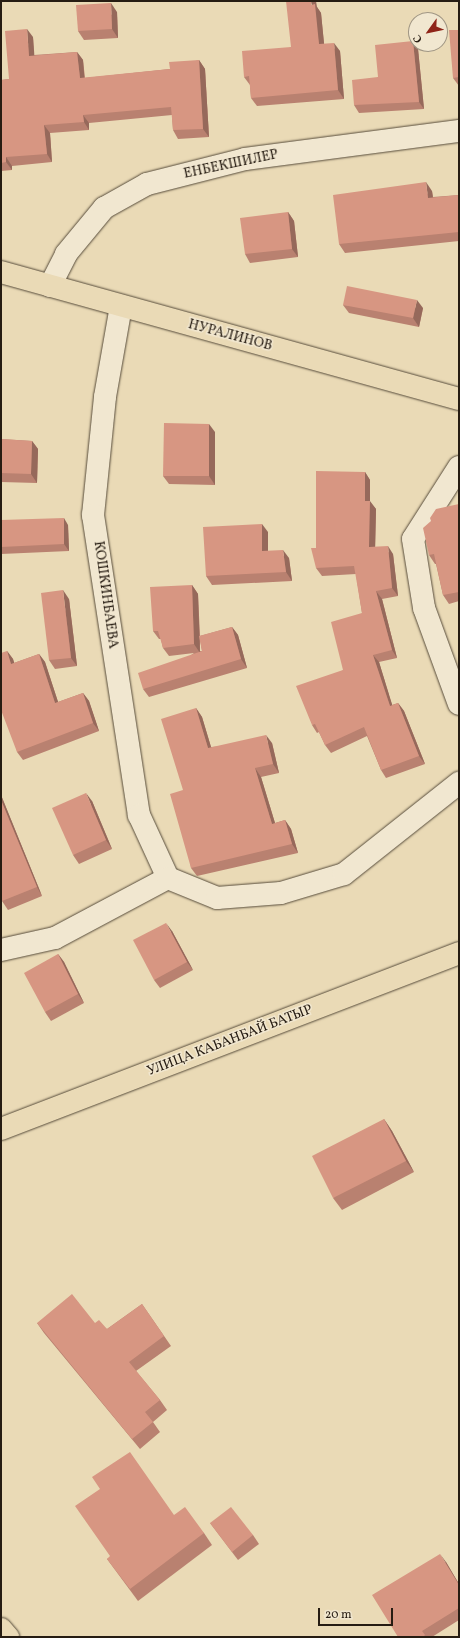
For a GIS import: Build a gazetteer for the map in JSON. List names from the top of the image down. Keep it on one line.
{"streets":{"main road":["НУРАЛИНОВ","УЛИЦА КАБАНБАЙ БАТЫР"],"street":["ЕНБЕКШИЛЕР","КОШКИНБАЕВА"]},"crossings":[["ЕНБЕКШИЛЕР","НУРАЛИНОВ"],["НУРАЛИНОВ","КОШКИНБАЕВА"]],"scale_bar":"20 m","north":"bottom left"}
